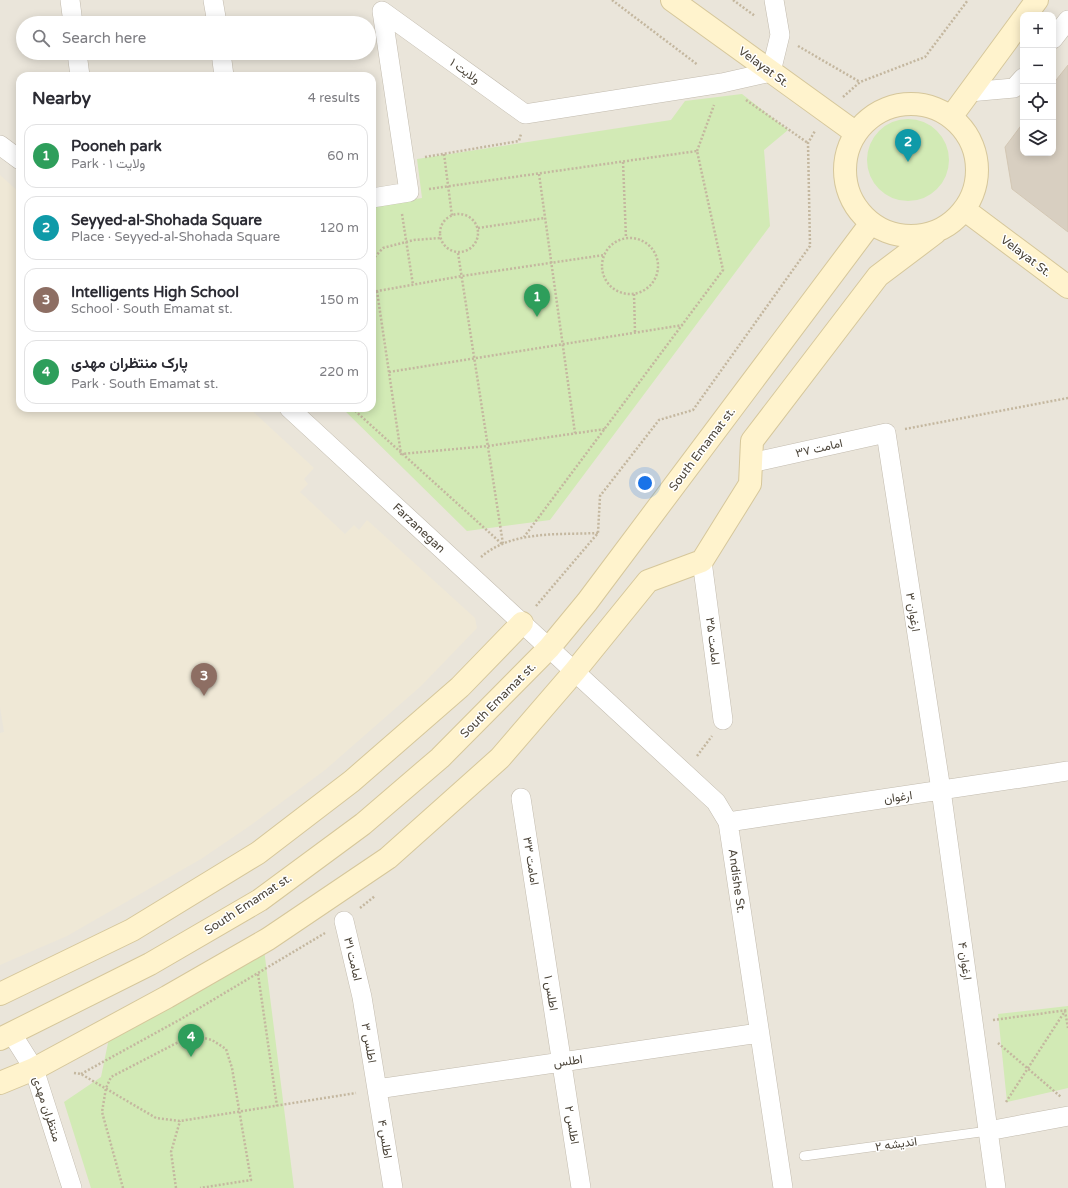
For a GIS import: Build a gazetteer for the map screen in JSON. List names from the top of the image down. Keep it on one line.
{"streets":{"street":["Velayat St.","ولایت ۱","امامت ۳۷","South Emamat st.","Farzanegan","ارغوان ۳","امامت ۳۵","ارغوان","امامت ۳۳","Andishe St.","امامت ۳۱","ارغوان ۴","اطلس ۱","اطلس ۳","اطلس","منتظران مهدی","اطلس ۲","اطلس ۴"],"lane":["اندیشه ۲"]},"crossings":[["Velayat St.","South Emamat st."],["امامت ۳۷","ارغوان ۳"],["South Emamat st.","Farzanegan"],["South Emamat st.","Andishe St."],["South Emamat st.","منتظران مهدی"],["Farzanegan","Andishe St."],["ارغوان ۳","ارغوان"],["ارغوان ۳","ارغوان ۴"],["ارغوان","Andishe St."],["ارغوان","ارغوان ۴"],["امامت ۳۳","اطلس ۱"],["Andishe St.","اطلس"],["امامت ۳۱","اطلس ۳"],["ارغوان ۴","اندیشه ۲"],["اطلس ۱","اطلس"],["اطلس ۱","اطلس ۲"],["اطلس ۳","اطلس"],["اطلس ۳","اطلس ۴"],["اطلس","اطلس ۲"],["اطلس","اطلس ۴"]],"page":{"map_buttons":["+","−"],"search":"Search here","heading":["Nearby","4 results"],"list":[{"mark":"1","name":"Pooneh park","note":"Park · ولایت ۱","value":"60 m"},{"mark":"2","name":"Seyyed-al-Shohada Square","note":"Place · Seyyed-al-Shohada Square","value":"120 m"},{"mark":"3","name":"Intelligents High School","note":"School · South Emamat st.","value":"150 m"},{"mark":"4","name":"پارک منتظران مهدی","note":"Park · South Emamat st.","value":"220 m"}],"pins":["2","1","3","4"]}}
